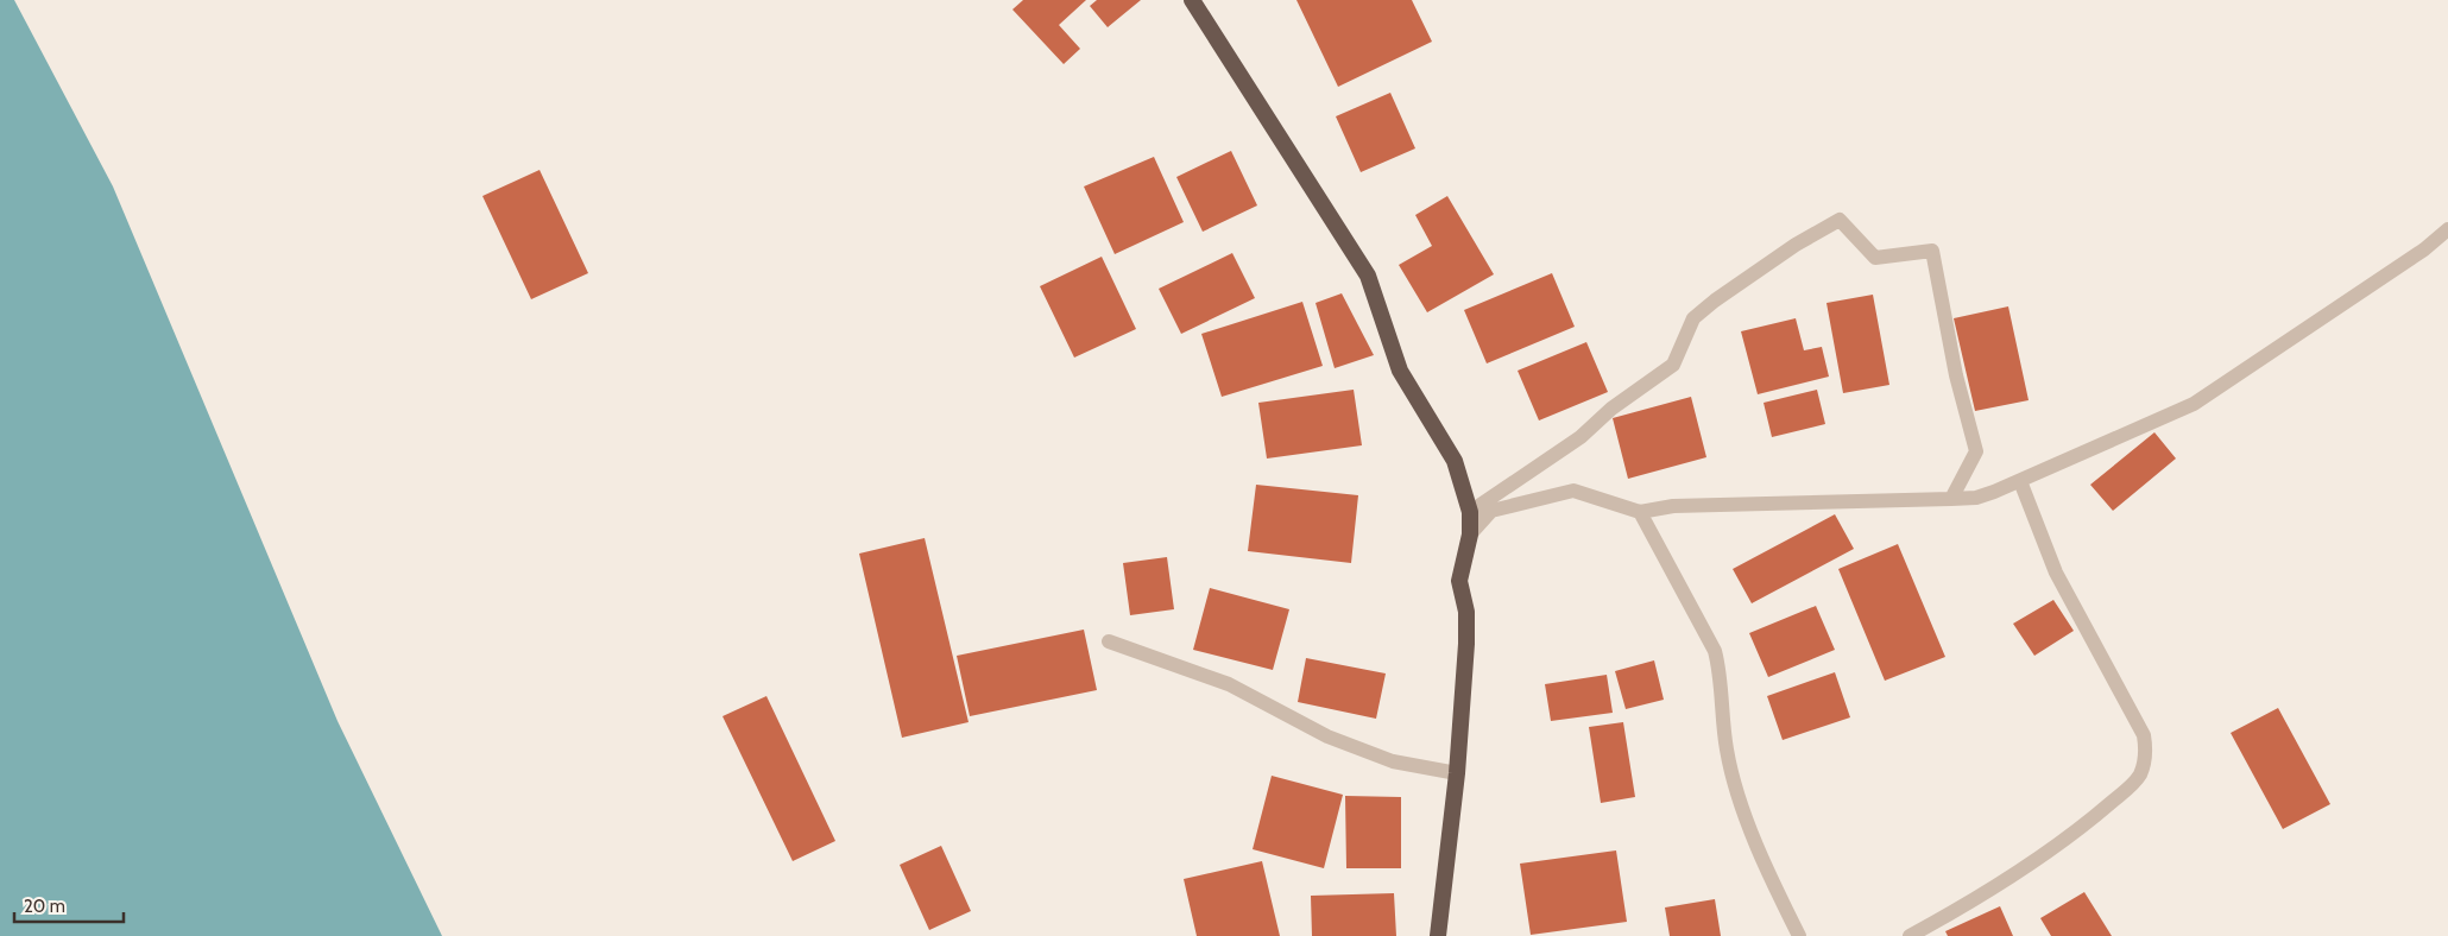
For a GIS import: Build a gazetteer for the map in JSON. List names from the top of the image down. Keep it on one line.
{"scale_bar":"20 m"}
